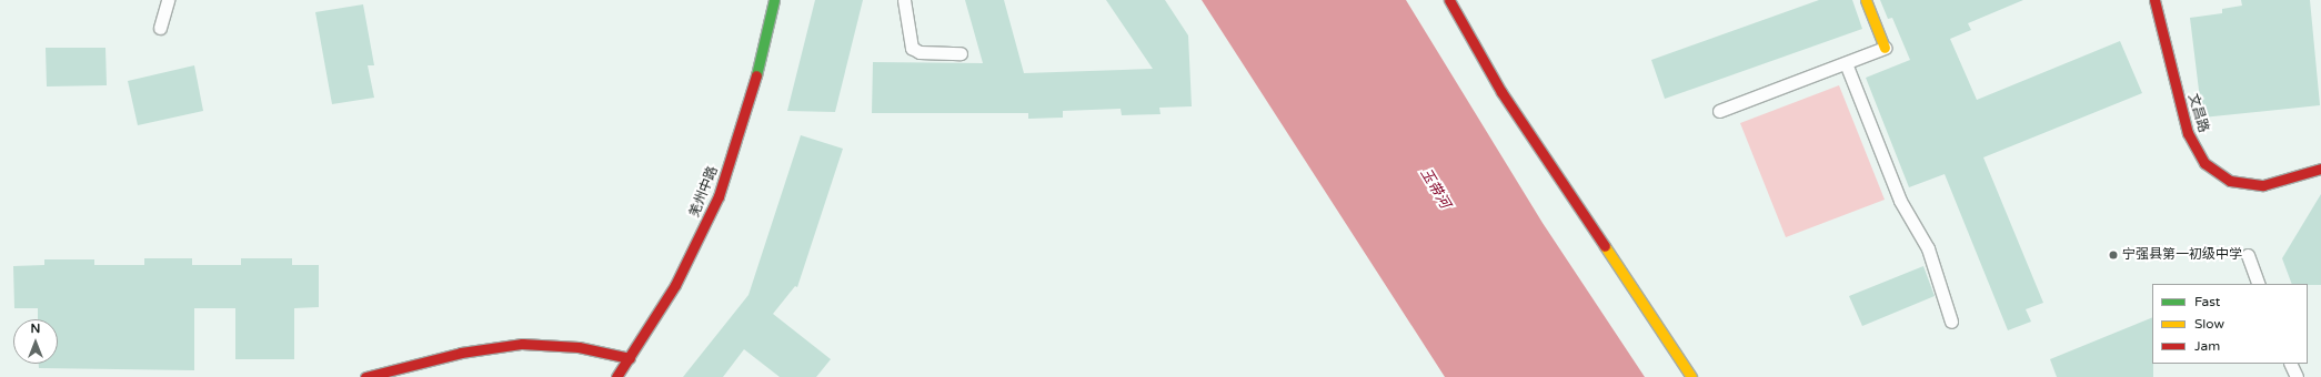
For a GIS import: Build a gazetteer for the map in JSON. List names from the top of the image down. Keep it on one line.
{"streets":{"street":["文昌路","羌州中路"]},"water":["玉带河"],"places":["宁强县第一初级中学"],"legend":["Fast","Slow","Jam"],"north":"top"}
